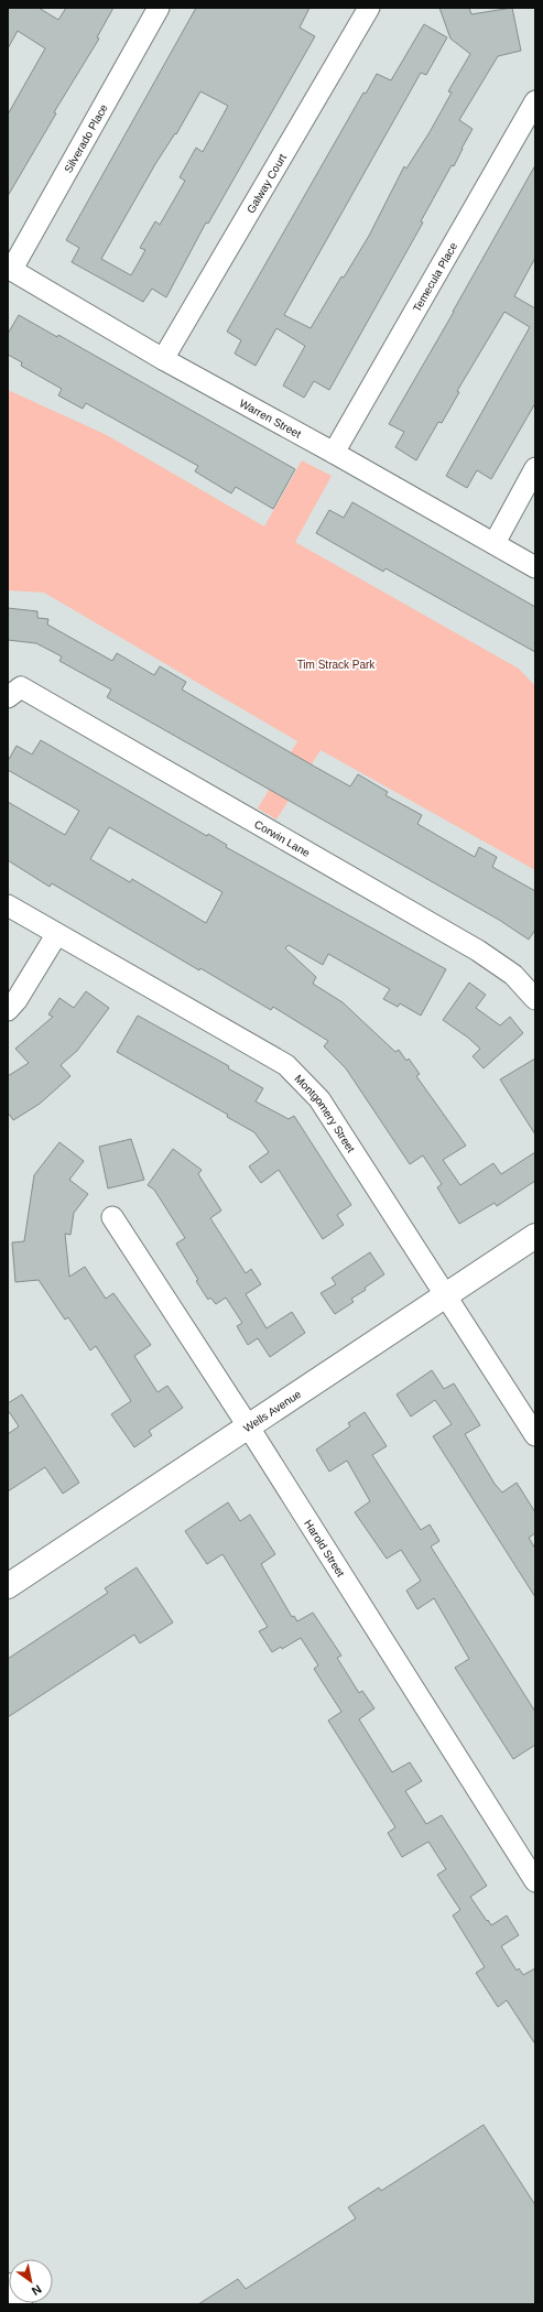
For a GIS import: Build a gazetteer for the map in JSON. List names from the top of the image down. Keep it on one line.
{"streets":{"main road":["Wells Avenue"],"street":["Silverado Place","Galway Court","Temecula Place","Warren Street","Corwin Lane","Montgomery Street","Harold Street"]},"crossings":[["Silverado Place","Warren Street"],["Galway Court","Warren Street"],["Temecula Place","Warren Street"],["Montgomery Street","Wells Avenue"],["Wells Avenue","Harold Street"]],"parks":["Tim Strack Park"],"north":"bottom right"}
